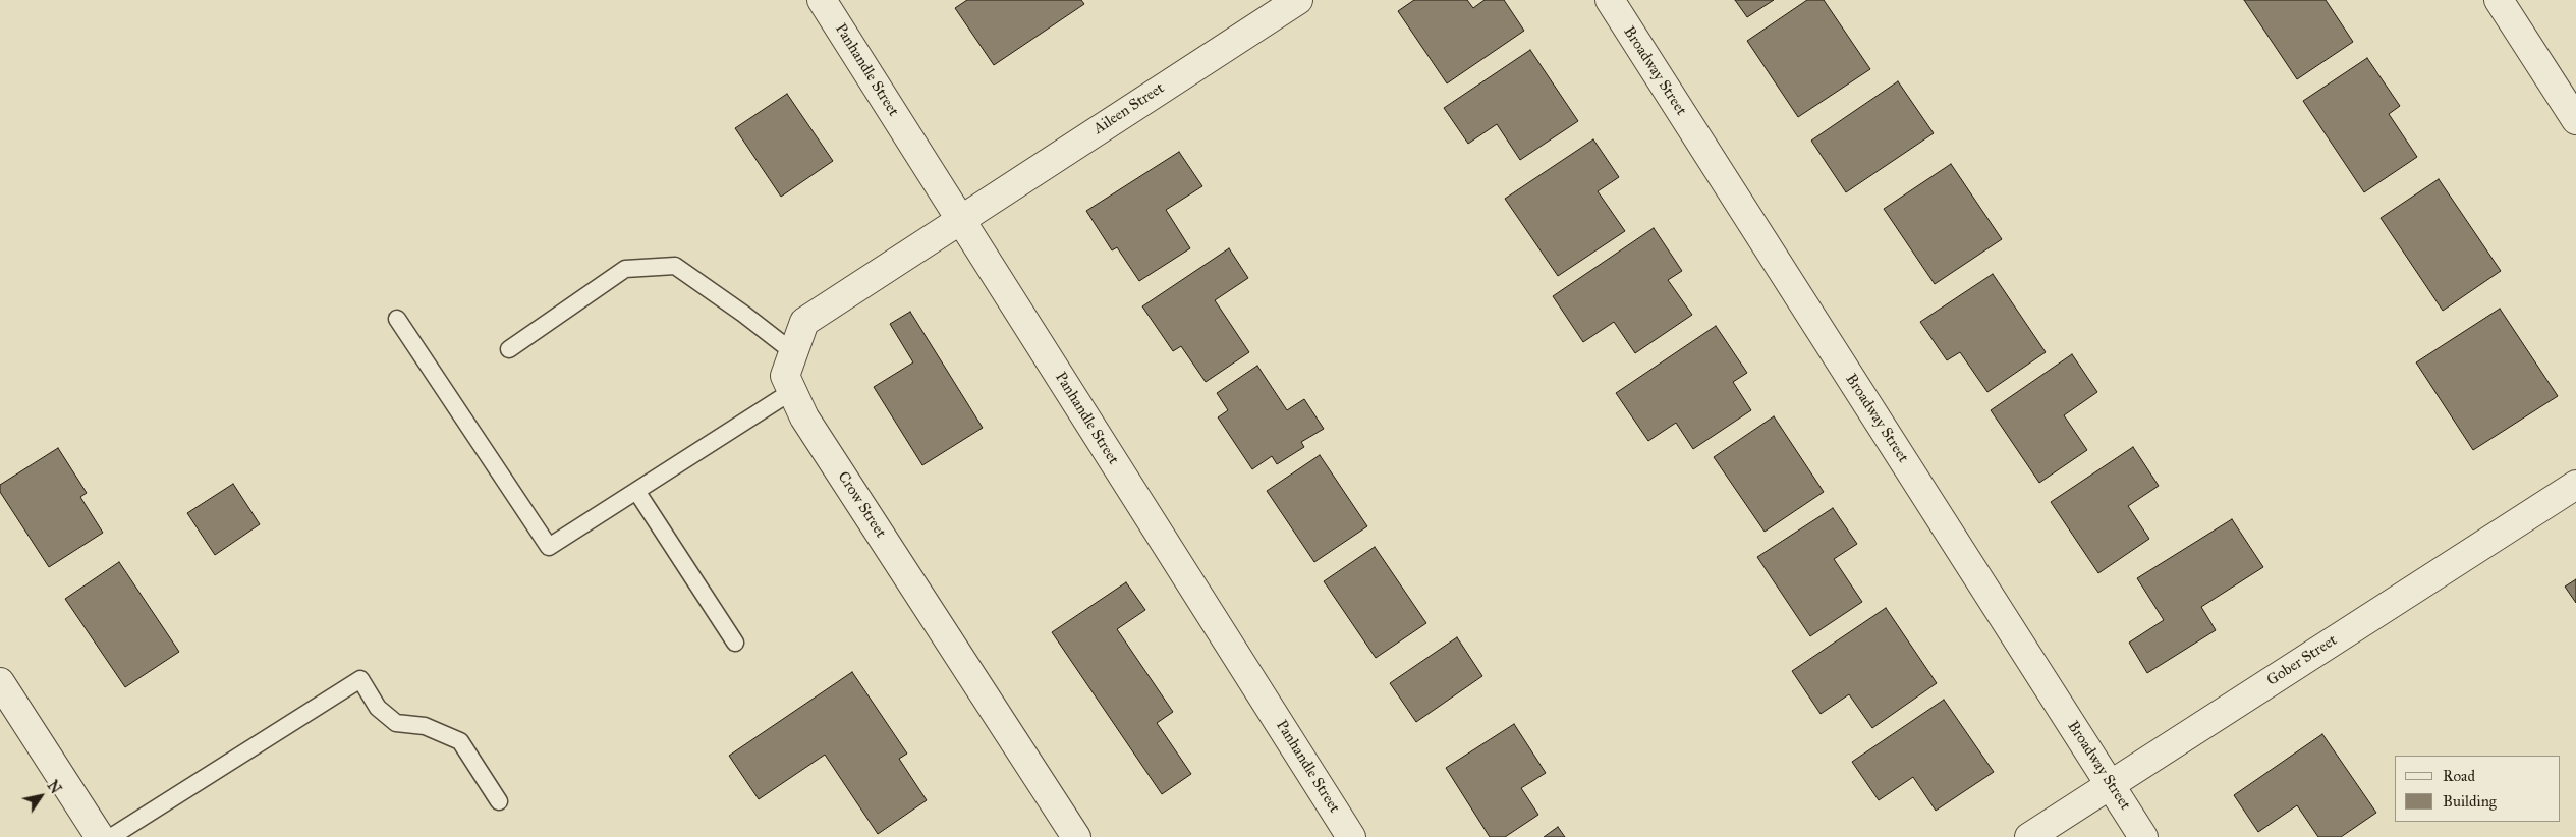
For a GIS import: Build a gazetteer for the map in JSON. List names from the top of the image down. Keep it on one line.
{"streets":{"street":["Panhandle Street","Broadway Street","Aileen Street","Crow Street","Gober Street"]},"crossings":[["Panhandle Street","Aileen Street"],["Panhandle Street","Crow Street"],["Broadway Street","Gober Street"],["Aileen Street","Crow Street"]],"legend":["Road","Building"],"north":"top right"}
